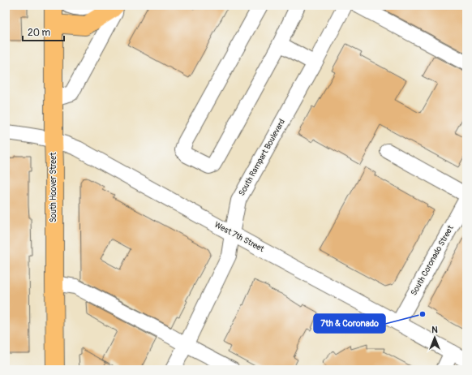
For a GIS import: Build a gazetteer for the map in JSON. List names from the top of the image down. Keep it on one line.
{"streets":{"main road":["South Hoover Street"],"street":["South Rampart Boulevard","West 7th Street","South Coronado Street"]},"crossings":[["South Rampart Boulevard","West 7th Street"],["South Hoover Street","West 7th Street"],["West 7th Street","South Coronado Street"]],"places":["7th & Coronado"],"scale_bar":"20 m","north":"top"}
